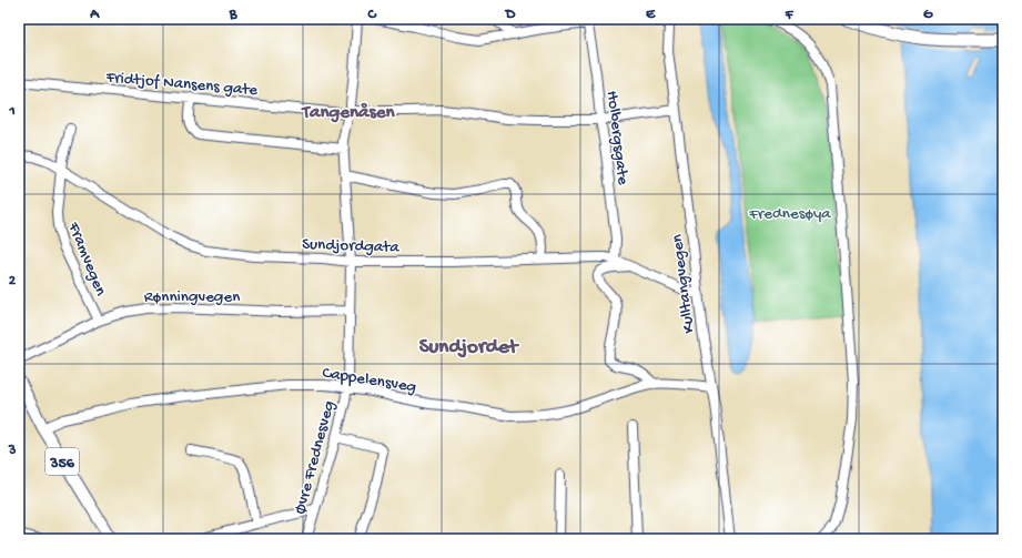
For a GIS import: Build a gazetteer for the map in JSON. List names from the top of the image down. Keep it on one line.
{"streets":{"main road":["356"],"street":["Fridtjof Nansens gate","Holbergsgate","Sundjordgata","Framvegen","Kulltangvegen","Rønningvegen","Cappelensveg","Øvre Frednesveg"]},"crossings":[["Fridtjof Nansens gate","Øvre Frednesveg"],["Holbergsgate","Sundjordgata"],["Sundjordgata","Framvegen"],["Sundjordgata","Kulltangvegen"],["Sundjordgata","Øvre Frednesveg"],["Framvegen","Rønningvegen"],["Kulltangvegen","Cappelensveg"],["Rønningvegen","Øvre Frednesveg"],["Cappelensveg","Øvre Frednesveg"]],"districts":["Tangenåsen","Sundjordet"],"parks":["Frednesøya"],"grid":{"columns":["A","B","C","D","E","F","G"],"rows":["1","2","3"]}}
